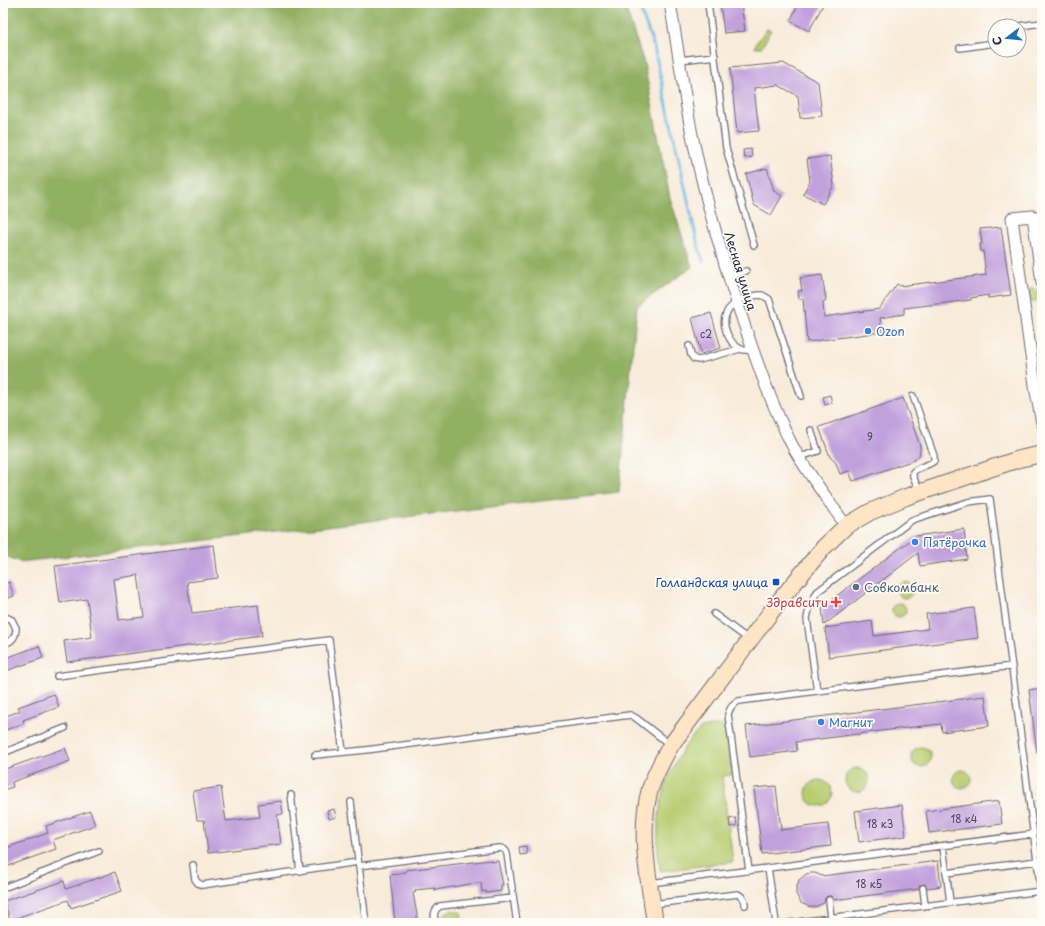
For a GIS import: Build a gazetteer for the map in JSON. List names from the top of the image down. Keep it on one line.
{"streets":{"street":["Лесная улица"]},"places":{"other":["Ozon","Пятёрочка","Совкомбанк","Магнит"],"transit":["Голландская улица"],"health":["Здравсити"]},"house_numbers":["с2","9","18 к4","18 к3","18 к5"],"north":"left"}
